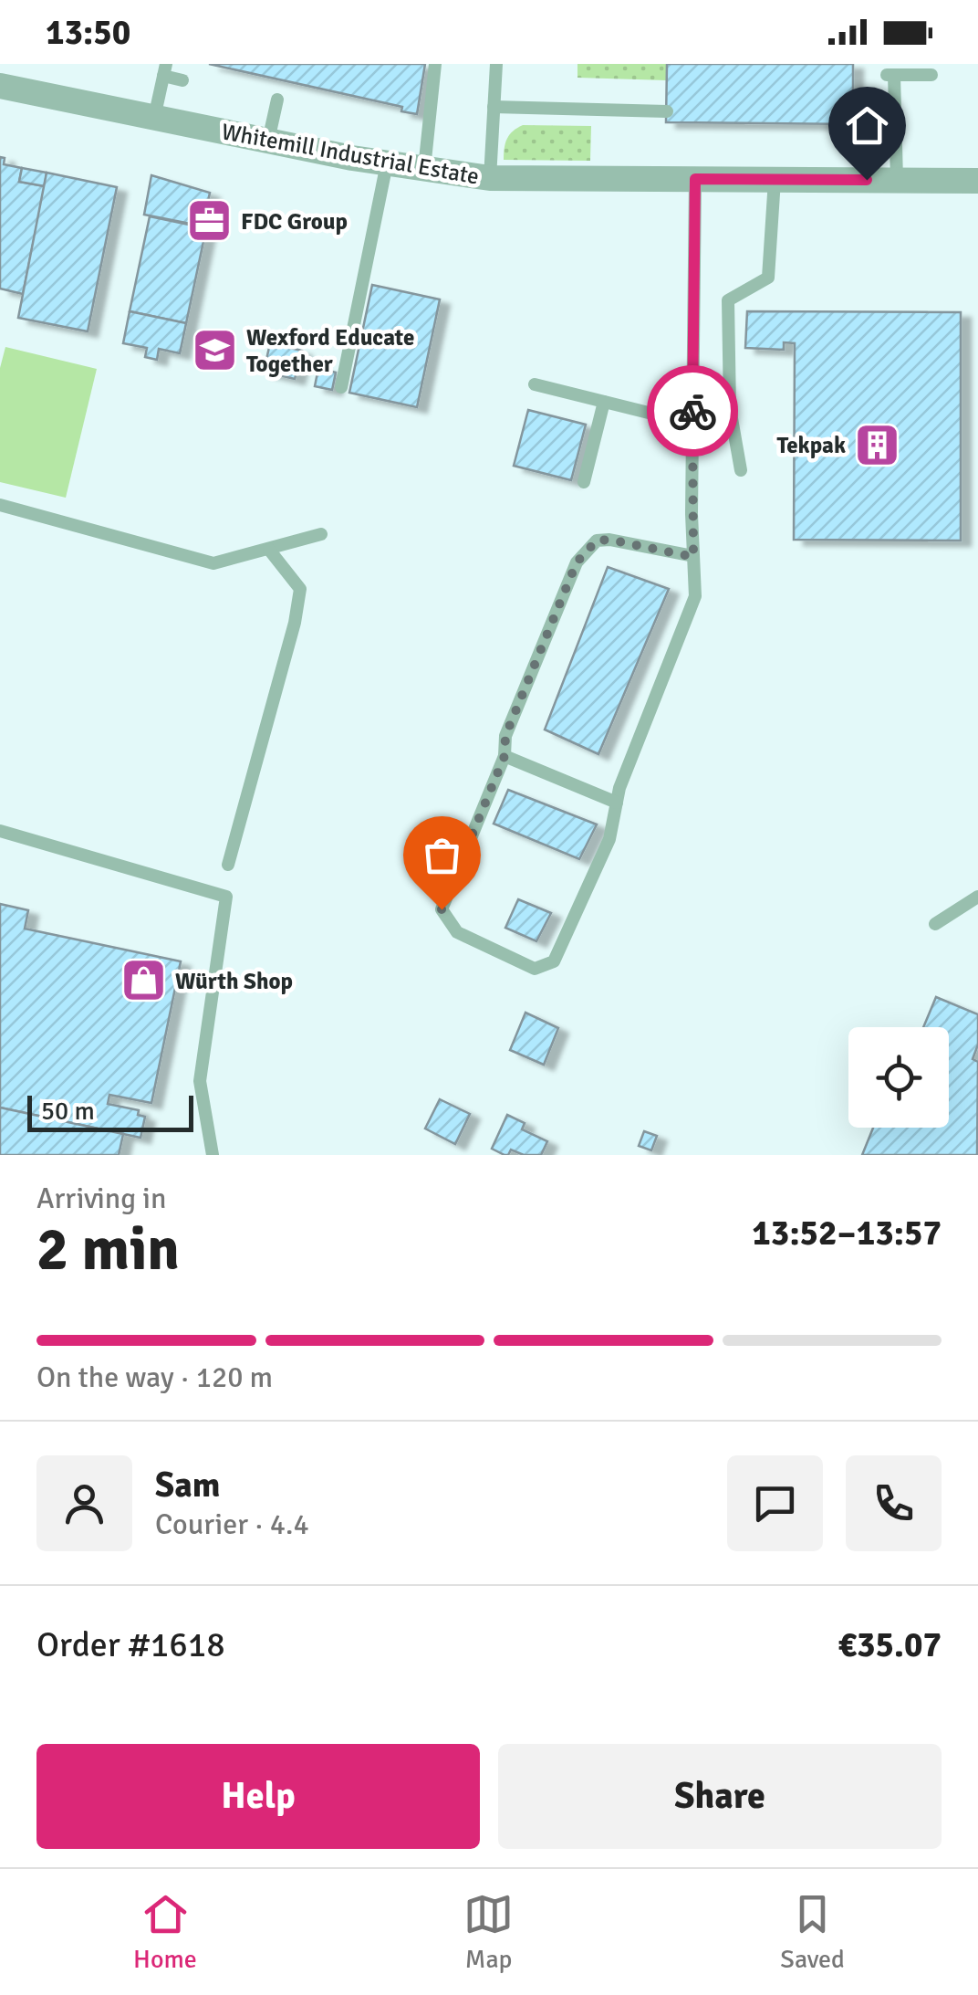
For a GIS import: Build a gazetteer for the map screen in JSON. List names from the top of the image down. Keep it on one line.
{"streets":{"street":["Whitemill Industrial Estate"]},"places":{"office":["FDC Group"],"school or university":["Wexford Educate Together"],"building":["Tekpak"],"shop":["Würth Shop"]},"scale_bar":"50 m","page":{"status":"13:50","scale":"50 m","heading":["2 min","Arriving in","13:52–13:57"],"panel":["Sam","Courier · 4.4","Order #1618","€35.07"],"bar":"On the way · 120 m","buttons":["Help","Share"],"tabs":["Home","Map","Saved"]}}
